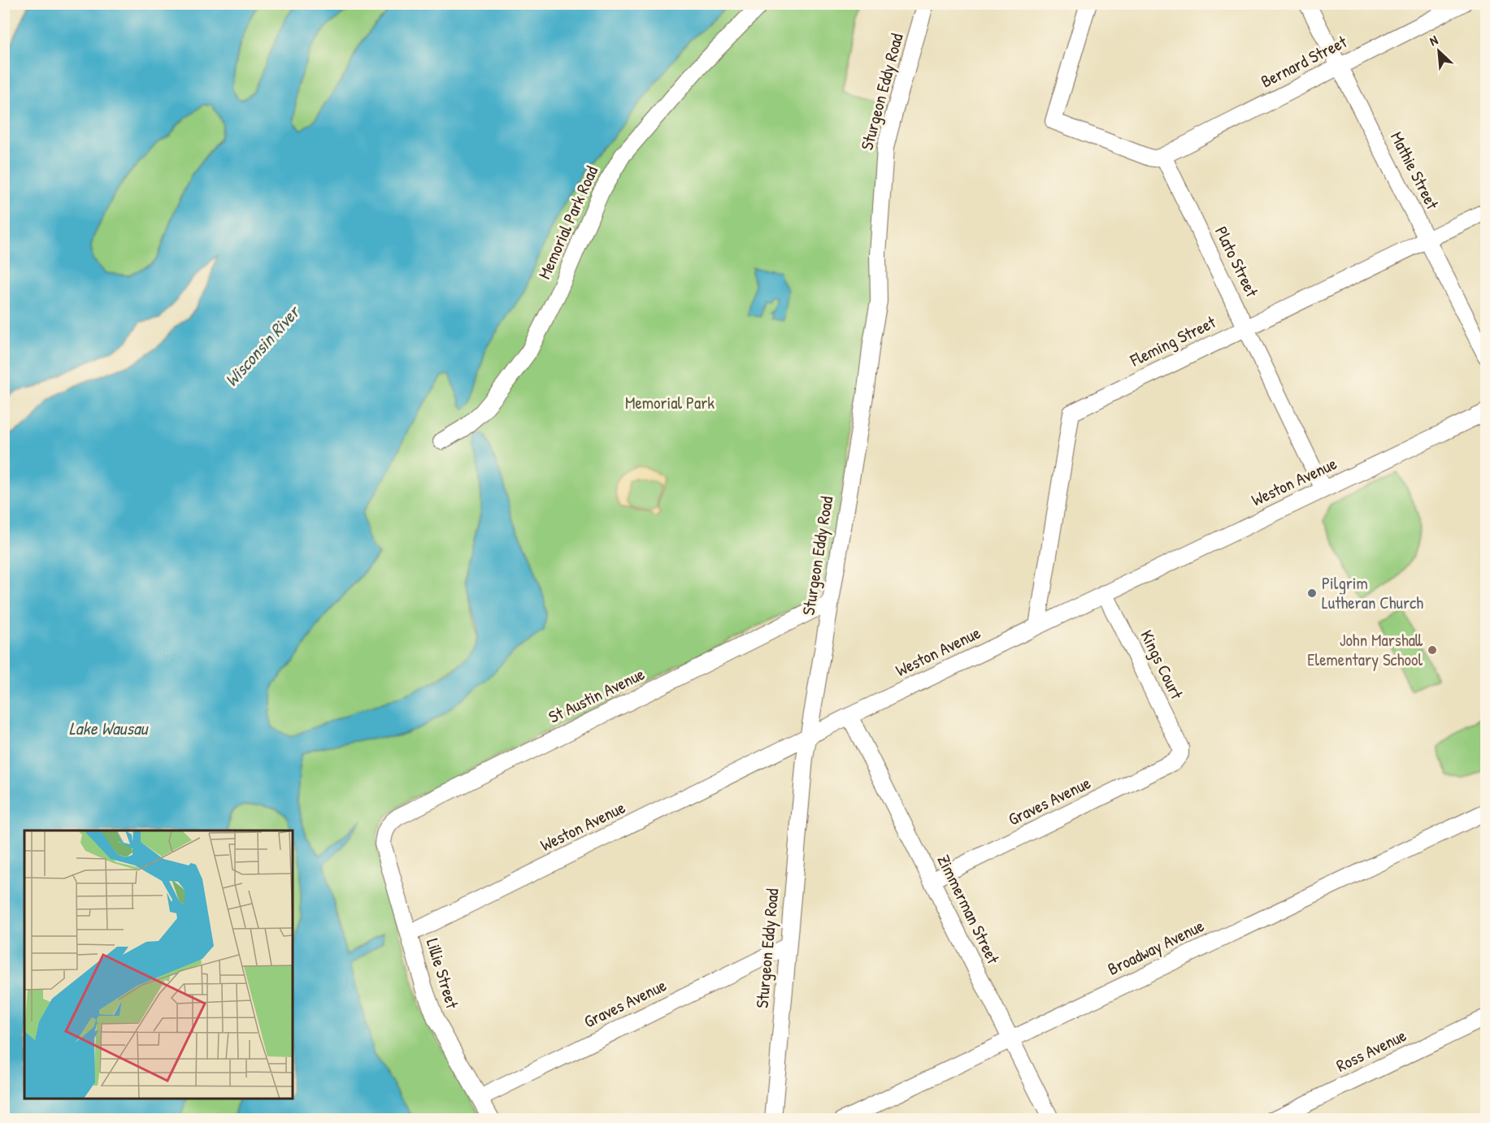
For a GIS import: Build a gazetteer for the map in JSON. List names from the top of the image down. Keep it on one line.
{"streets":{"street":["Bernard Street","Sturgeon Eddy Road","Mathie Street","Memorial Park Road","Plato Street","Fleming Street","Weston Avenue","Kings Court","St Austin Avenue","Graves Avenue","Zimmerman Street","Broadway Avenue","Lillie Street","Ross Avenue"]},"crossings":[["Bernard Street","Mathie Street"],["Bernard Street","Plato Street"],["Sturgeon Eddy Road","Weston Avenue"],["Sturgeon Eddy Road","St Austin Avenue"],["Sturgeon Eddy Road","Graves Avenue"],["Mathie Street","Fleming Street"],["Plato Street","Fleming Street"],["Plato Street","Weston Avenue"],["Fleming Street","Weston Avenue"],["Weston Avenue","Kings Court"],["Weston Avenue","Zimmerman Street"],["Weston Avenue","Lillie Street"],["Kings Court","Graves Avenue"],["St Austin Avenue","Lillie Street"],["Graves Avenue","Zimmerman Street"],["Graves Avenue","Lillie Street"],["Zimmerman Street","Broadway Avenue"]],"water":["Wisconsin River","Lake Wausau"],"parks":["Memorial Park"],"places":["Pilgrim Lutheran Church","John Marshall Elementary School"],"north":"top left"}
